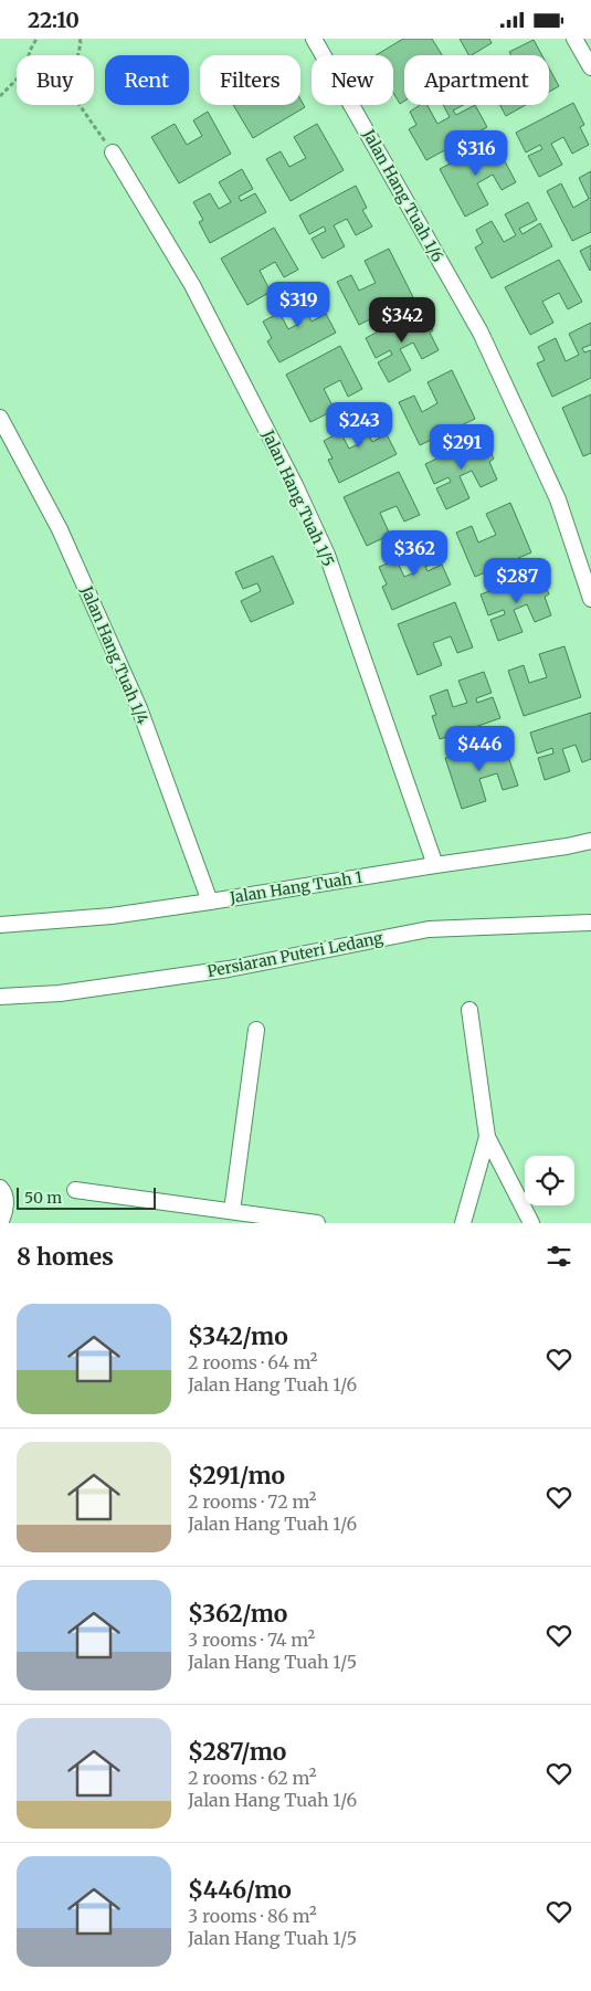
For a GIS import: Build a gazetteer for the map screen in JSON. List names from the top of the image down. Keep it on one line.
{"streets":{"street":["Jalan Hang Tuah 1/6","Jalan Hang Tuah 1/5","Jalan Hang Tuah 1/4","Jalan Hang Tuah 1","Persiaran Puteri Ledang"]},"crossings":[["Jalan Hang Tuah 1/5","Jalan Hang Tuah 1"],["Jalan Hang Tuah 1/4","Jalan Hang Tuah 1"]],"scale_bar":"50 m","page":{"status":"22:10","chip":["Buy","Rent","Filters","New","Apartment"],"price":["$316","$319","$342","$243","$291","$362","$287","$446"],"scale":"50 m","heading":"8 homes","list":[{"name":"$342/mo","note":"2 rooms · 64 m² · Jalan Hang Tuah 1/6"},{"name":"$291/mo","note":"2 rooms · 72 m² · Jalan Hang Tuah 1/6"},{"name":"$362/mo","note":"3 rooms · 74 m² · Jalan Hang Tuah 1/5"},{"name":"$287/mo","note":"2 rooms · 62 m² · Jalan Hang Tuah 1/6"},{"name":"$446/mo","note":"3 rooms · 86 m² · Jalan Hang Tuah 1/5"}]}}
